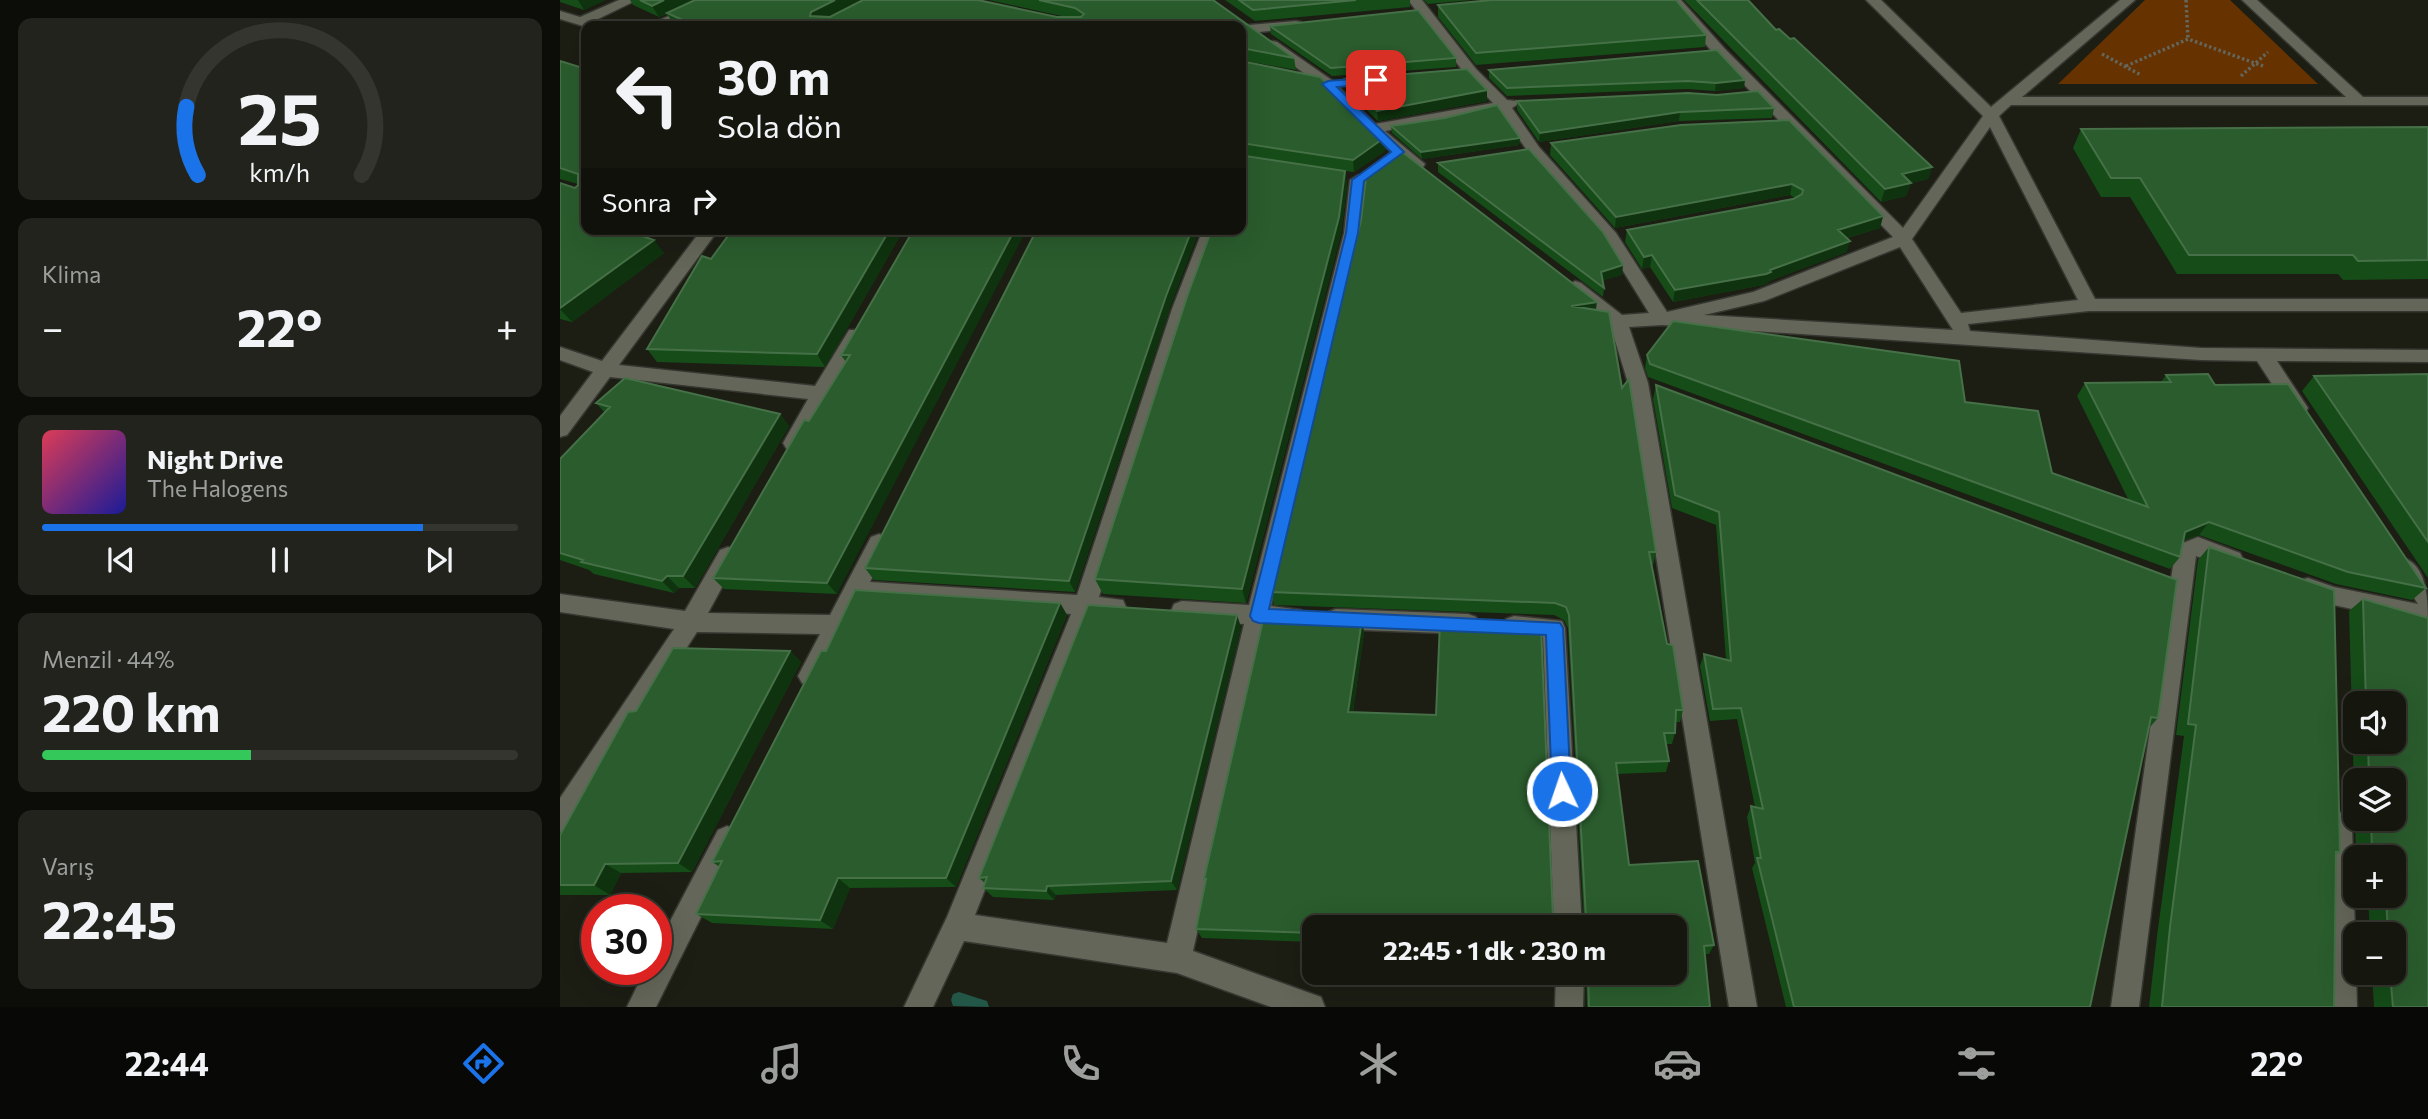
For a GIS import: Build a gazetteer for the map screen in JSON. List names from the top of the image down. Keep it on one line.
{"page":{"turn":["30 m","Sola dön"],"then":"Sonra","tile":["Klima",["Menzil · 44%","220 km"],["Varış","22:45"]],"heat":["−","22°","+"],"song":["Night Drive","The Halogens"],"map_buttons":["+","−"],"limit":"30","trip":"22:45 · 1 dk · 230 m","tabs":["22:44","22°"],"gauge":["25","km/h"]}}
